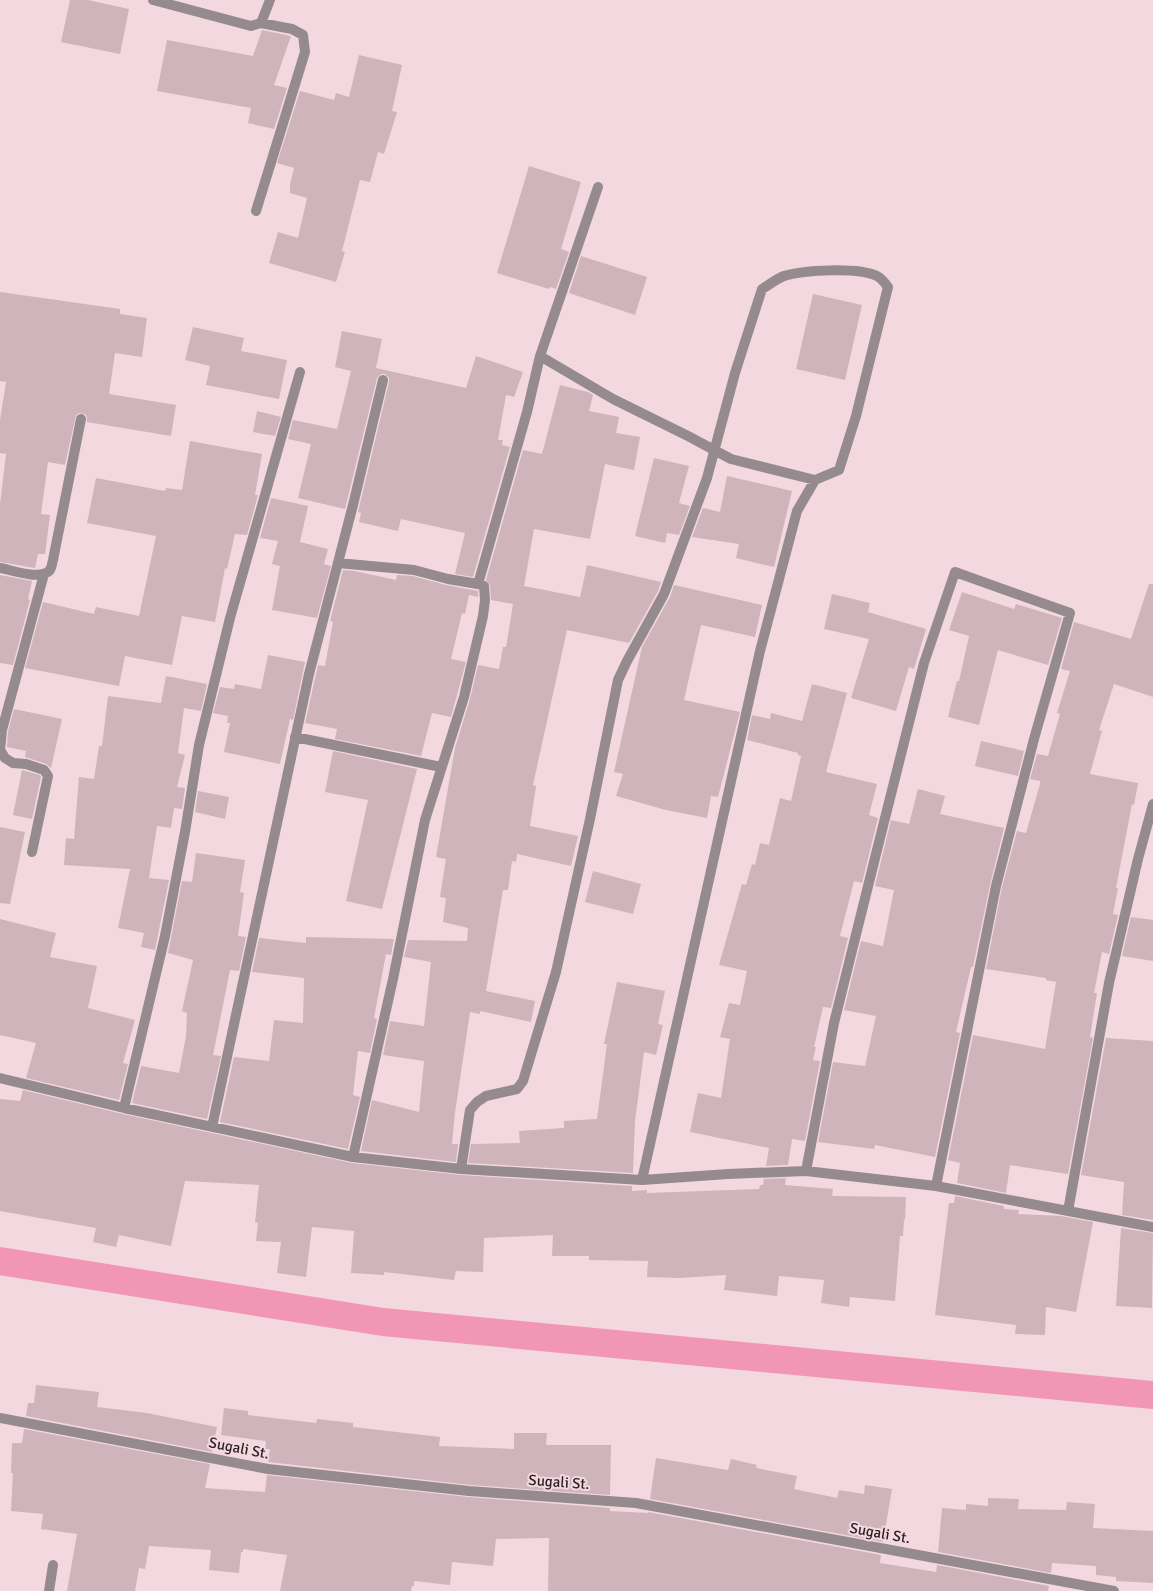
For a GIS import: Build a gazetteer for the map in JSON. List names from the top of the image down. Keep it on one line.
{"streets":{"street":["Sugali St."]}}
